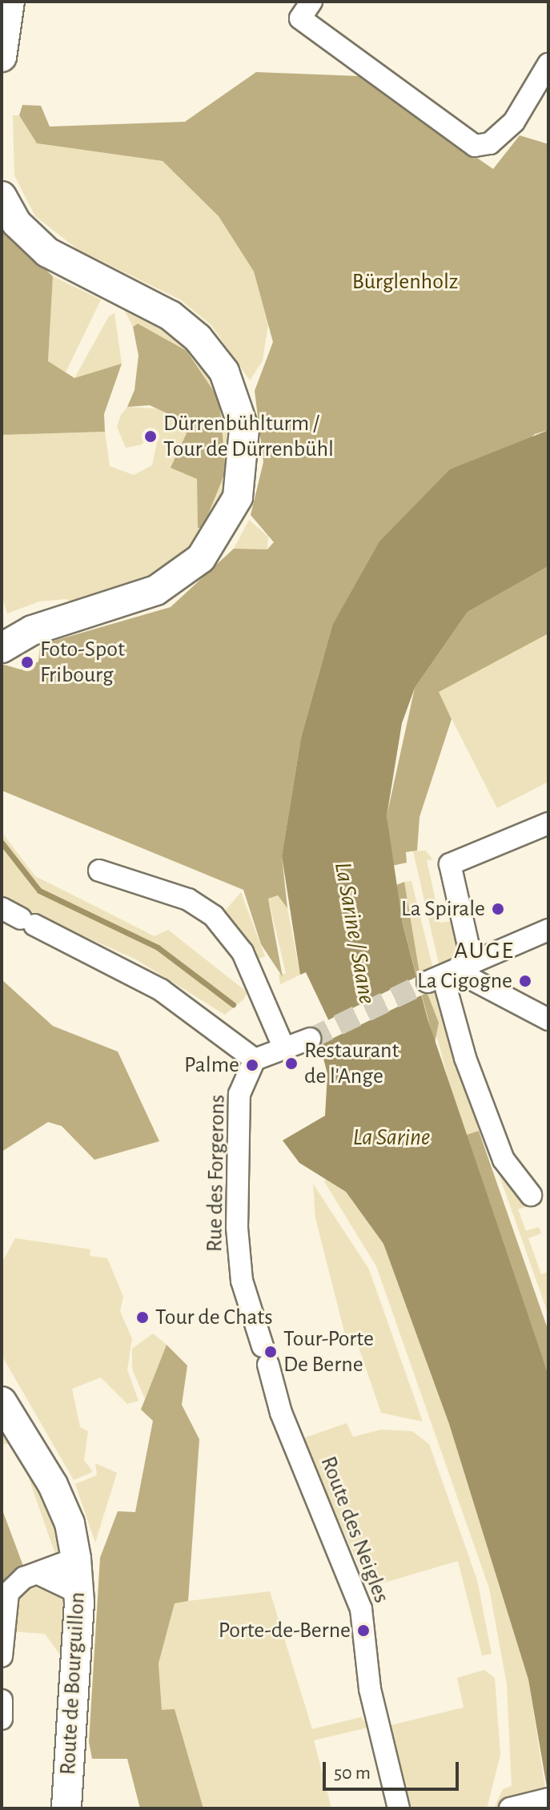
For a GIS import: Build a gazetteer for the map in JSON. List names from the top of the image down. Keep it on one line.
{"streets":{"main road":["Route de Bourguillon"],"street":["Rue des Forgerons","Route des Neigles"]},"crossings":[["Rue des Forgerons","Route des Neigles"]],"districts":["AUGE"],"water":["La Sarine / Saane","La Sarine"],"parks":["Bürglenholz"],"places":["Dürrenbühlturm / Tour de Dürrenbühl","Foto-Spot Fribourg","La Spirale","La Cigogne","Restaurant de l'Ange","Palme","Tour de Chats","Tour-Porte De Berne","Porte-de-Berne"],"scale_bar":"50 m"}
